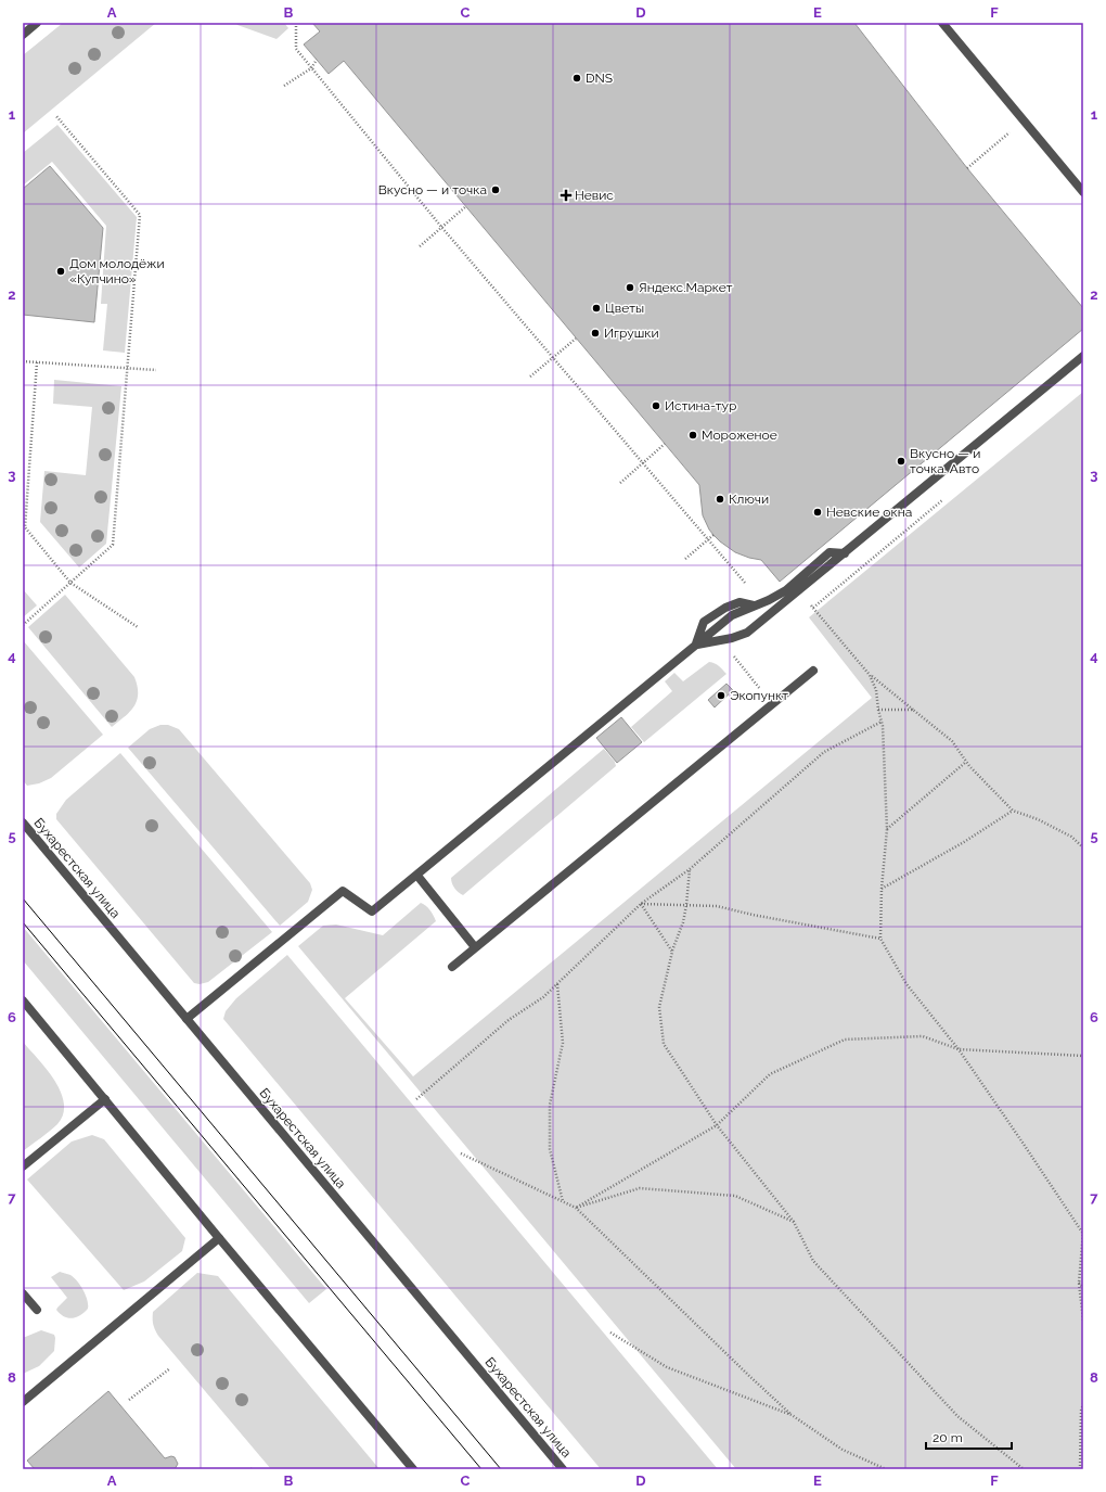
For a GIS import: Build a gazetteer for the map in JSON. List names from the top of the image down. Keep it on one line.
{"streets":{"street":["Бухарестская улица"]},"places":{"other":["DNS","Вкусно — и точка","Дом молодёжи «Купчино»","Яндекс.Маркет","Цветы","Игрушки","Истина-тур","Мороженое","Вкусно — и точка. Авто","Ключи","Невские окна","Экопункт"],"health":["Невис"]},"scale_bar":"20 m","grid":{"columns":["A","B","C","D","E","F"],"rows":["1","2","3","4","5","6","7","8"]}}
